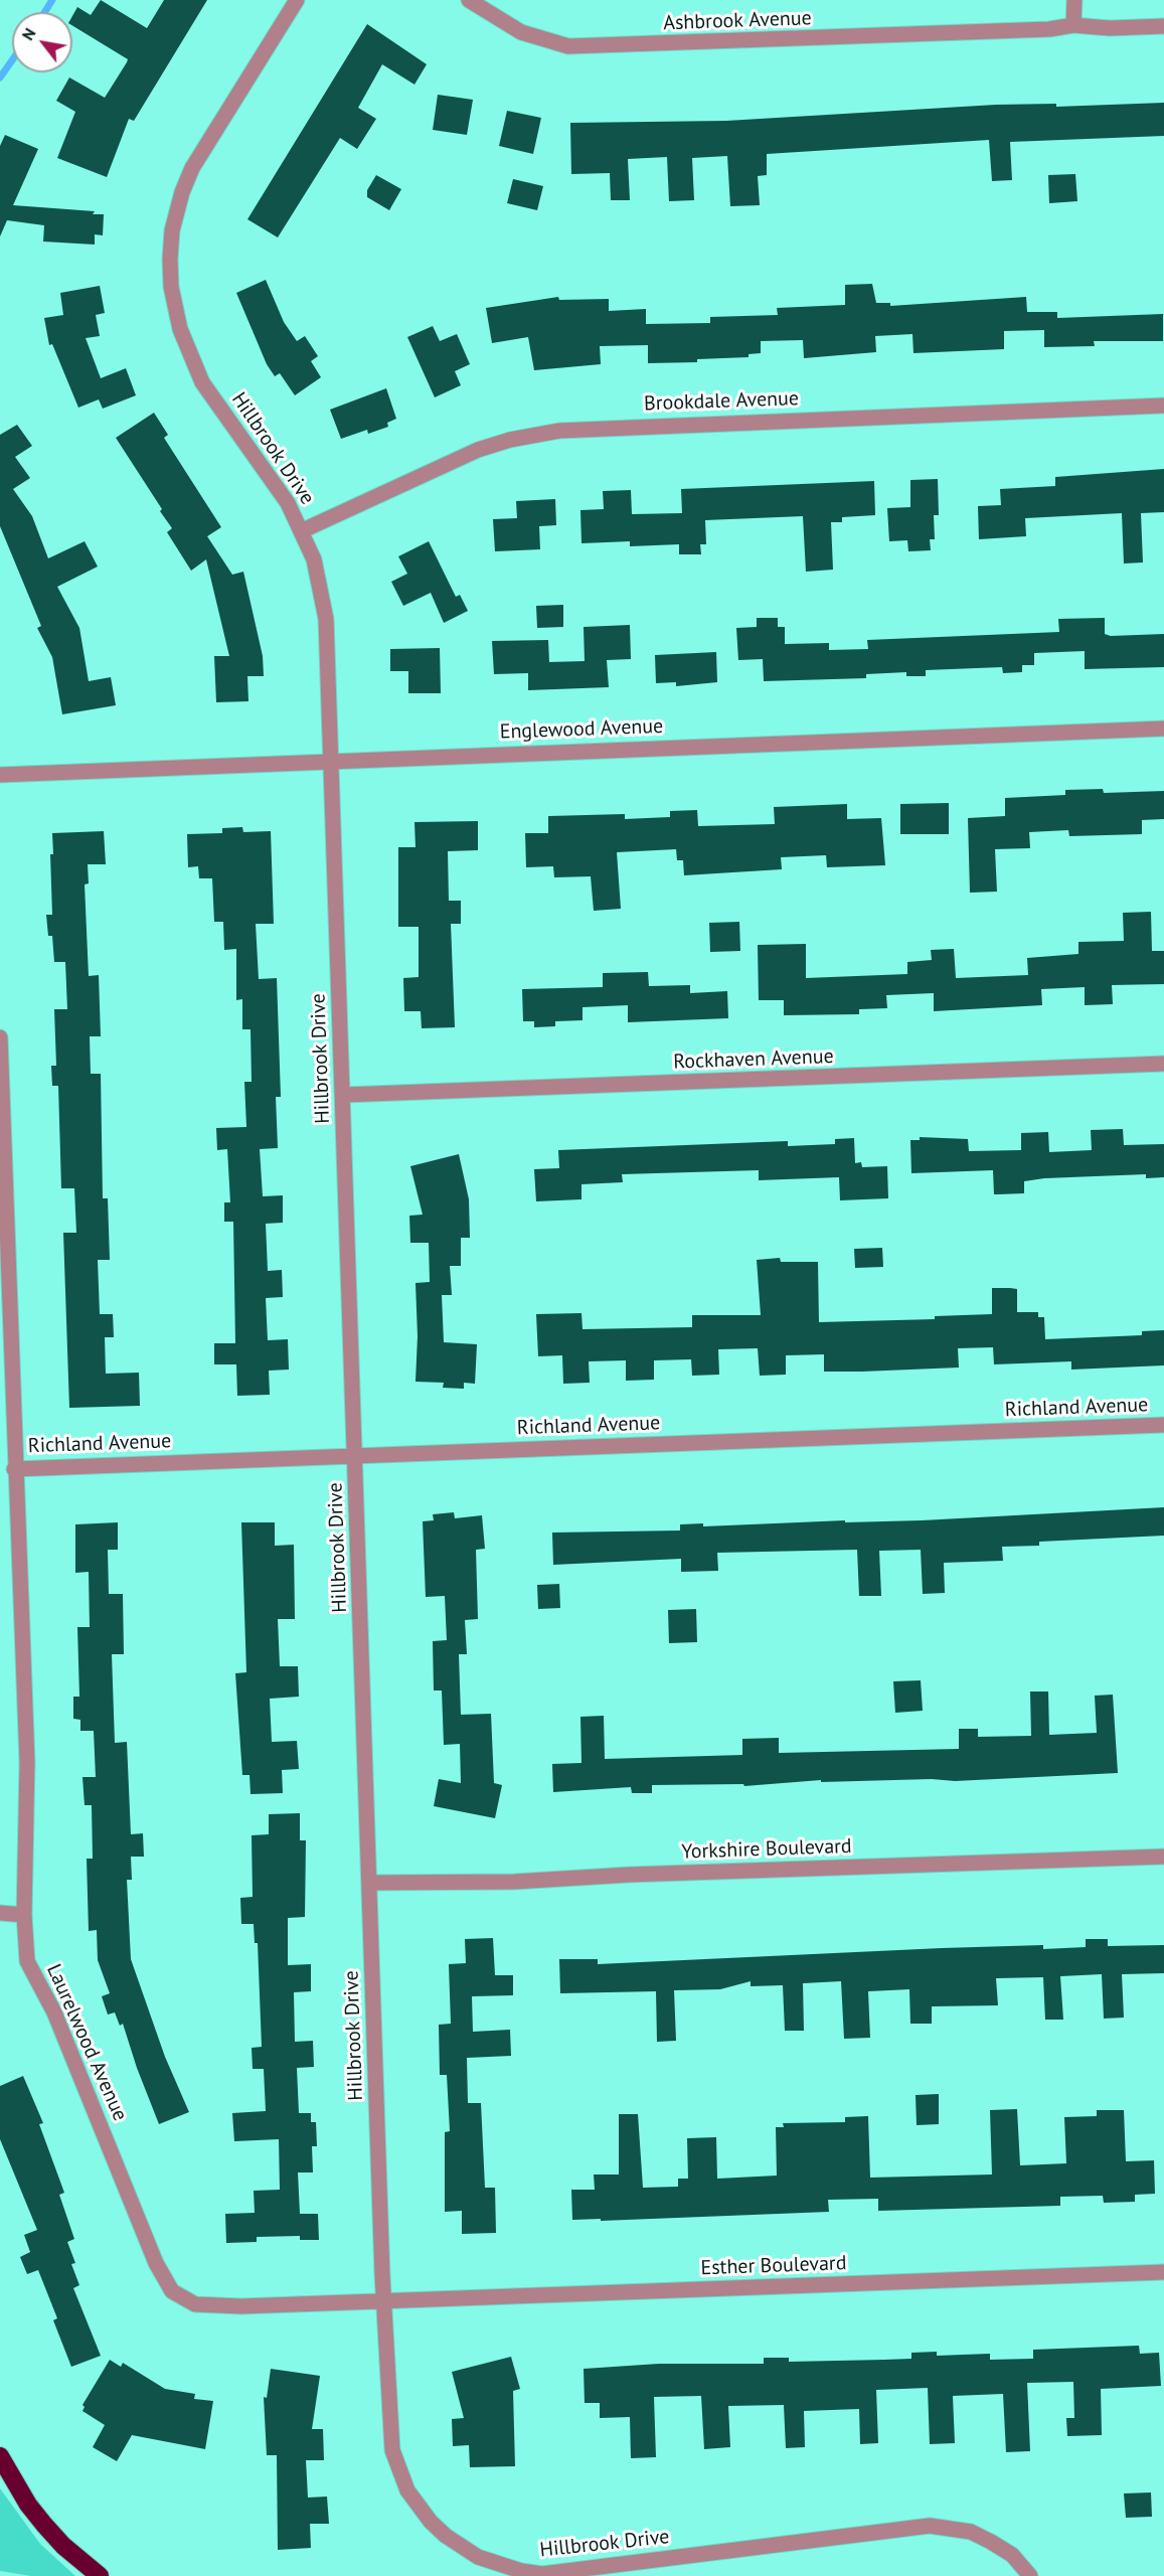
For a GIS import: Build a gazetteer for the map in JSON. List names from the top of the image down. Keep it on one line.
{"streets":{"street":["Ashbrook Avenue","Brookdale Avenue","Hillbrook Drive","Englewood Avenue","Rockhaven Avenue","Richland Avenue","Yorkshire Boulevard","Laurelwood Avenue","Esther Boulevard"]},"crossings":[["Brookdale Avenue","Hillbrook Drive"],["Hillbrook Drive","Englewood Avenue"],["Hillbrook Drive","Rockhaven Avenue"],["Hillbrook Drive","Richland Avenue"],["Hillbrook Drive","Yorkshire Boulevard"],["Hillbrook Drive","Laurelwood Avenue"],["Hillbrook Drive","Esther Boulevard"],["Richland Avenue","Laurelwood Avenue"],["Laurelwood Avenue","Esther Boulevard"]],"north":"top left"}
